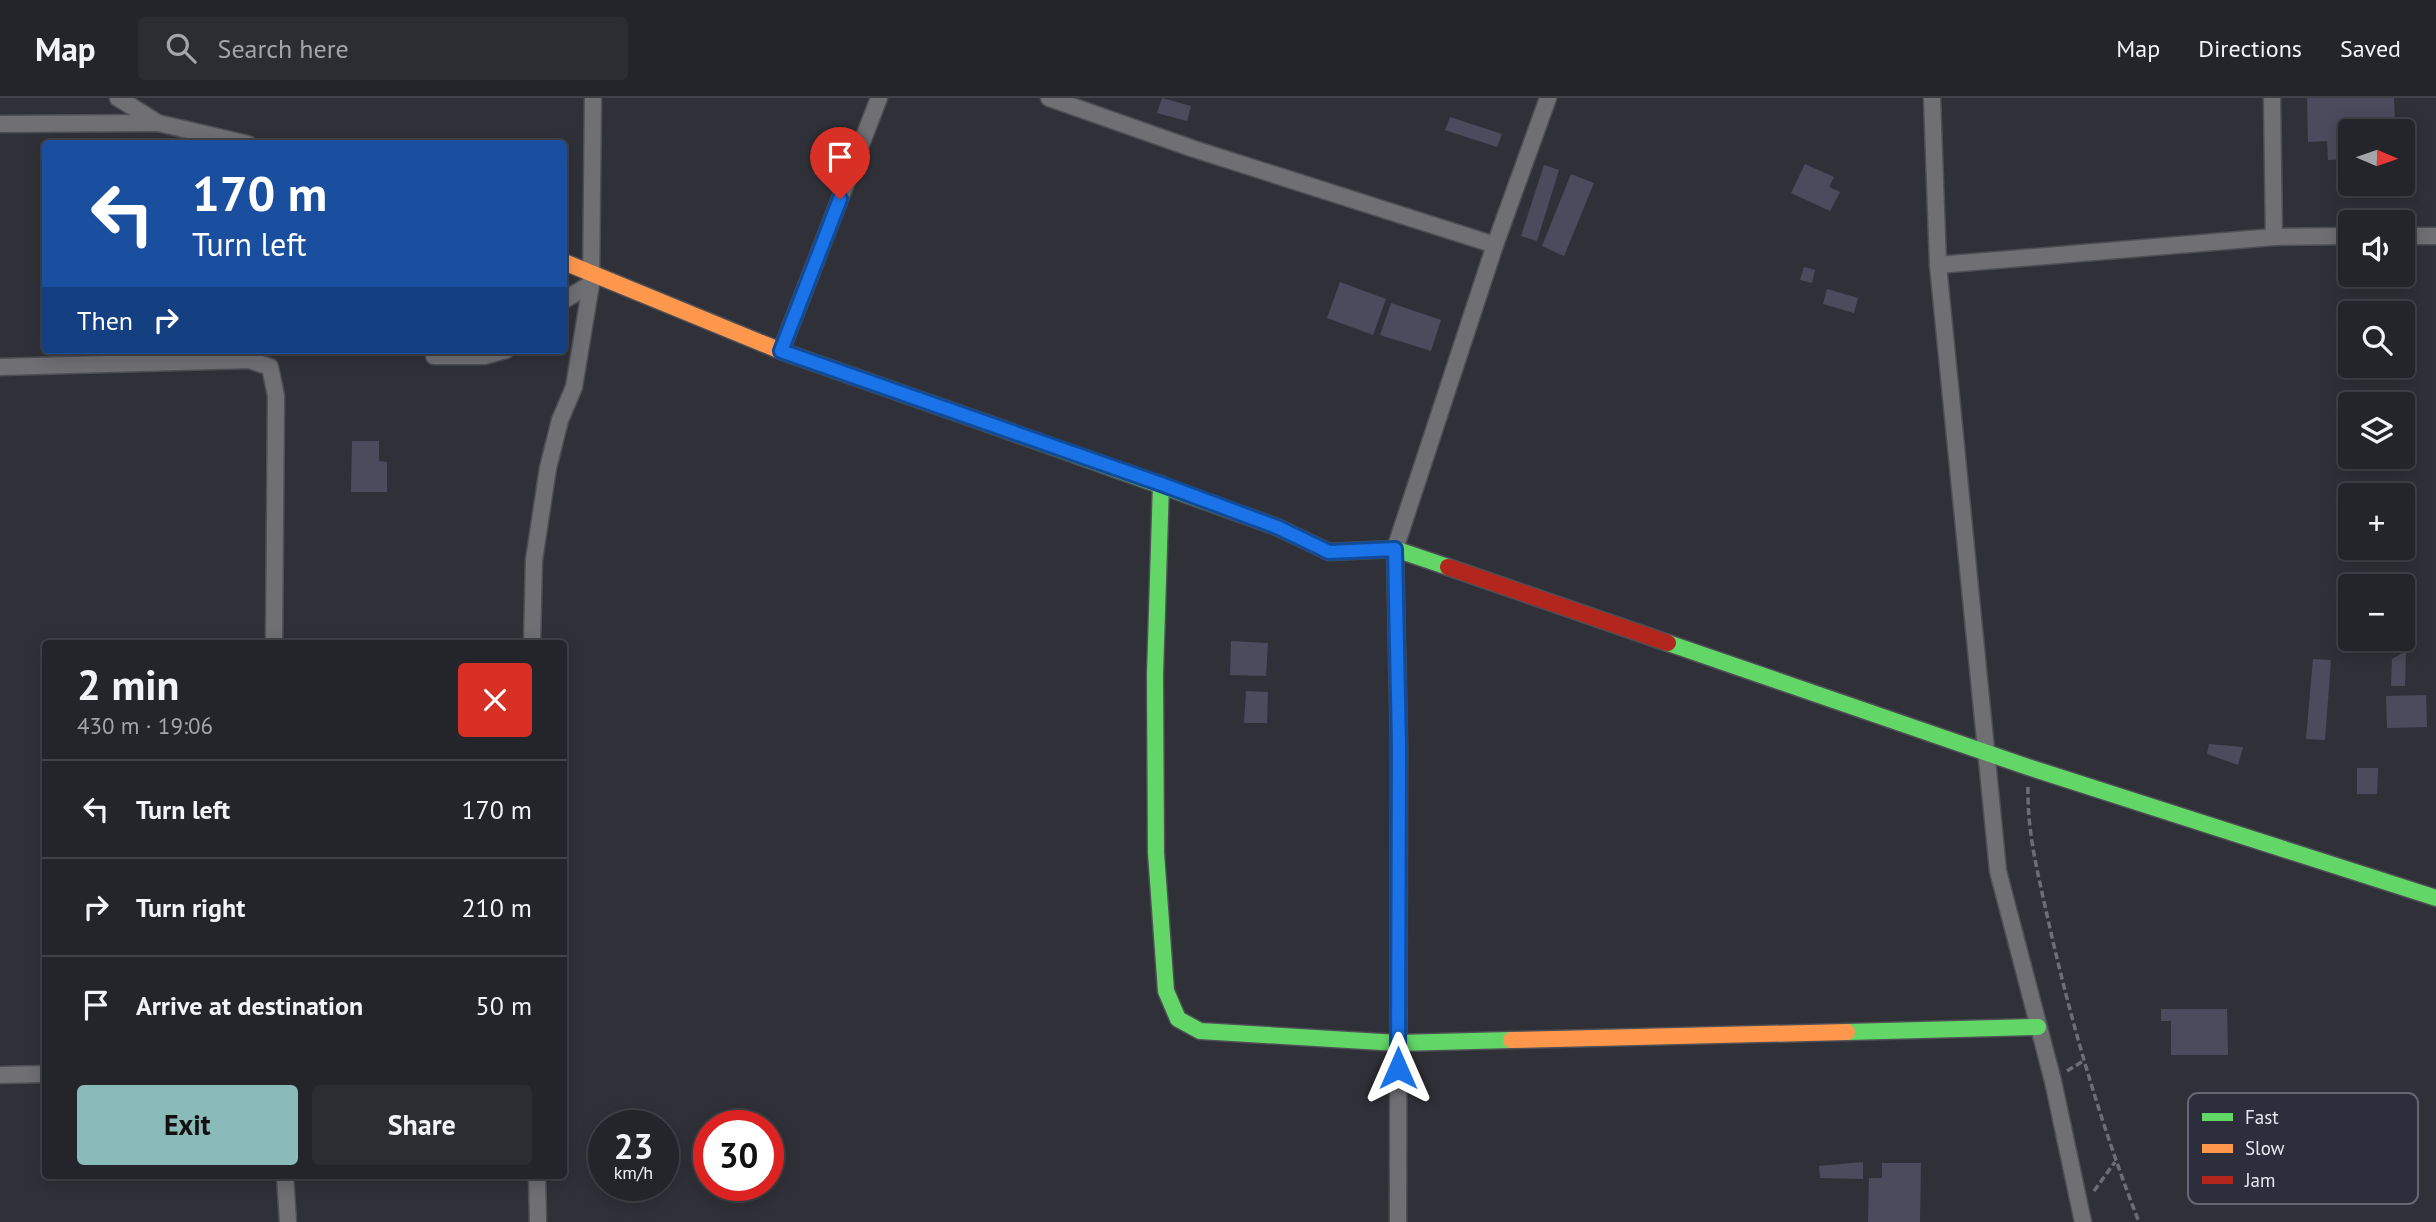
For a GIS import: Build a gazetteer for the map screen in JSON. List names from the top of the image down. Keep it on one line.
{"legend":["Fast","Slow","Jam"],"north":"right","page":{"header":"Map","search":"Search here","nav":["Map","Directions","Saved"],"map_buttons":["+","−"],"turn":["170 m","Turn left"],"then":"Then","heading":["2 min","430 m · 19:06"],"list":[{"name":"Turn left","value":"170 m"},{"name":"Turn right","value":"210 m"},{"name":"Arrive at destination","value":"50 m"}],"buttons":["Exit","Share"],"speed":"23 km/h","limit":"30"}}
